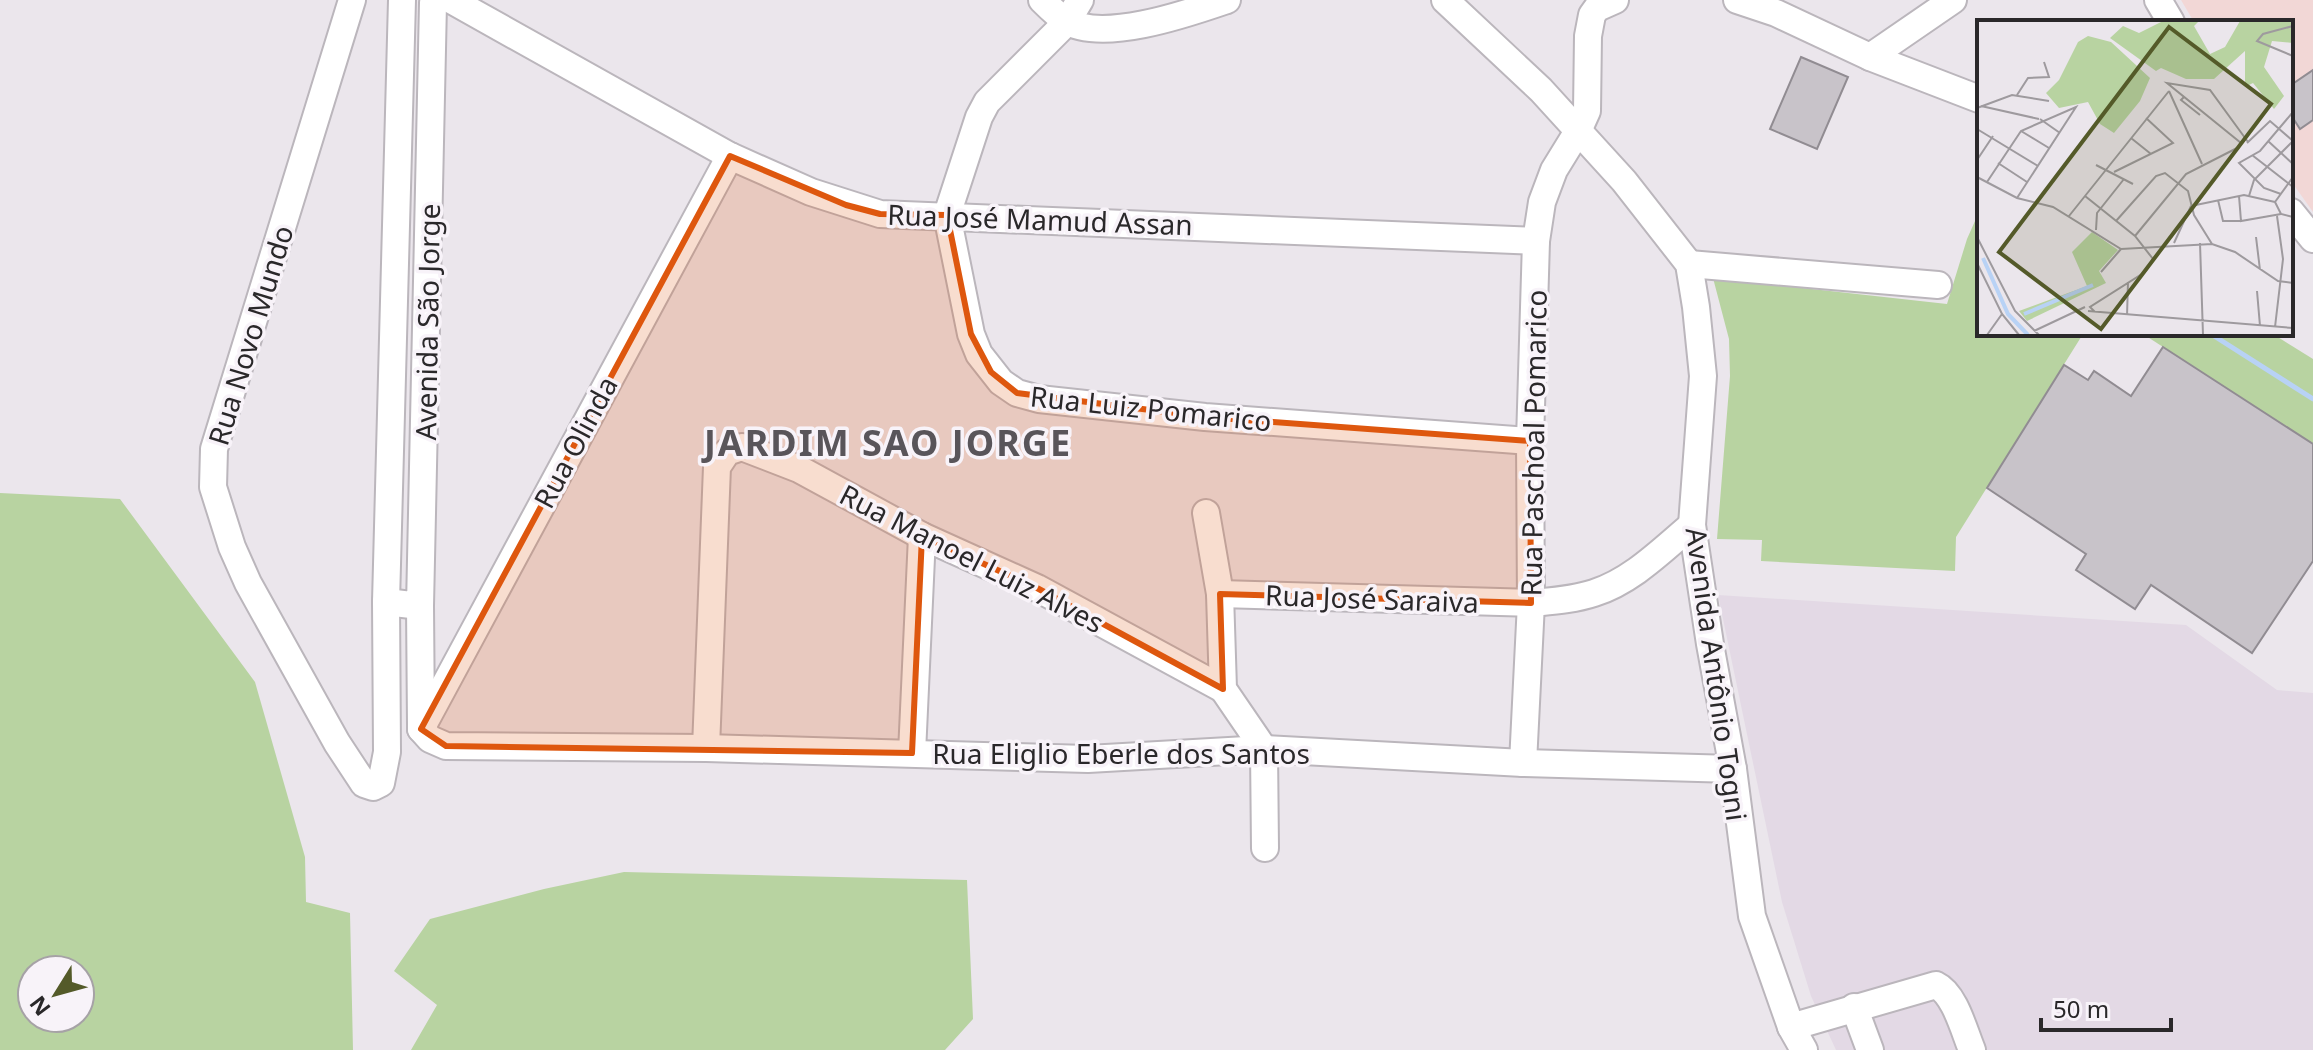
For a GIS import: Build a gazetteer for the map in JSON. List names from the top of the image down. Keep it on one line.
{"streets":{"street":["Rua José Mamud Assan","Avenida São Jorge","Rua Novo Mundo","Rua Luiz Pomarico","Rua Olinda","Rua Paschoal Pomarico","Rua Manoel Luiz Alves","Rua José Saraiva","Avenida Antônio Togni","Rua Eliglio Eberle dos Santos"]},"crossings":[["Rua José Mamud Assan","Avenida São Jorge"],["Rua José Mamud Assan","Rua Luiz Pomarico"],["Rua José Mamud Assan","Rua Olinda"],["Rua José Mamud Assan","Rua Paschoal Pomarico"],["Avenida São Jorge","Rua Novo Mundo"],["Avenida São Jorge","Rua Olinda"],["Avenida São Jorge","Rua Eliglio Eberle dos Santos"],["Rua Luiz Pomarico","Rua Paschoal Pomarico"],["Rua Olinda","Rua Eliglio Eberle dos Santos"],["Rua Paschoal Pomarico","Rua José Saraiva"],["Rua Paschoal Pomarico","Avenida Antônio Togni"],["Rua Paschoal Pomarico","Rua Eliglio Eberle dos Santos"],["Rua Manoel Luiz Alves","Rua Eliglio Eberle dos Santos"],["Rua José Saraiva","Avenida Antônio Togni"],["Avenida Antônio Togni","Rua Eliglio Eberle dos Santos"]],"districts":["JARDIM SAO JORGE"],"scale_bar":"50 m","north":"bottom left"}
